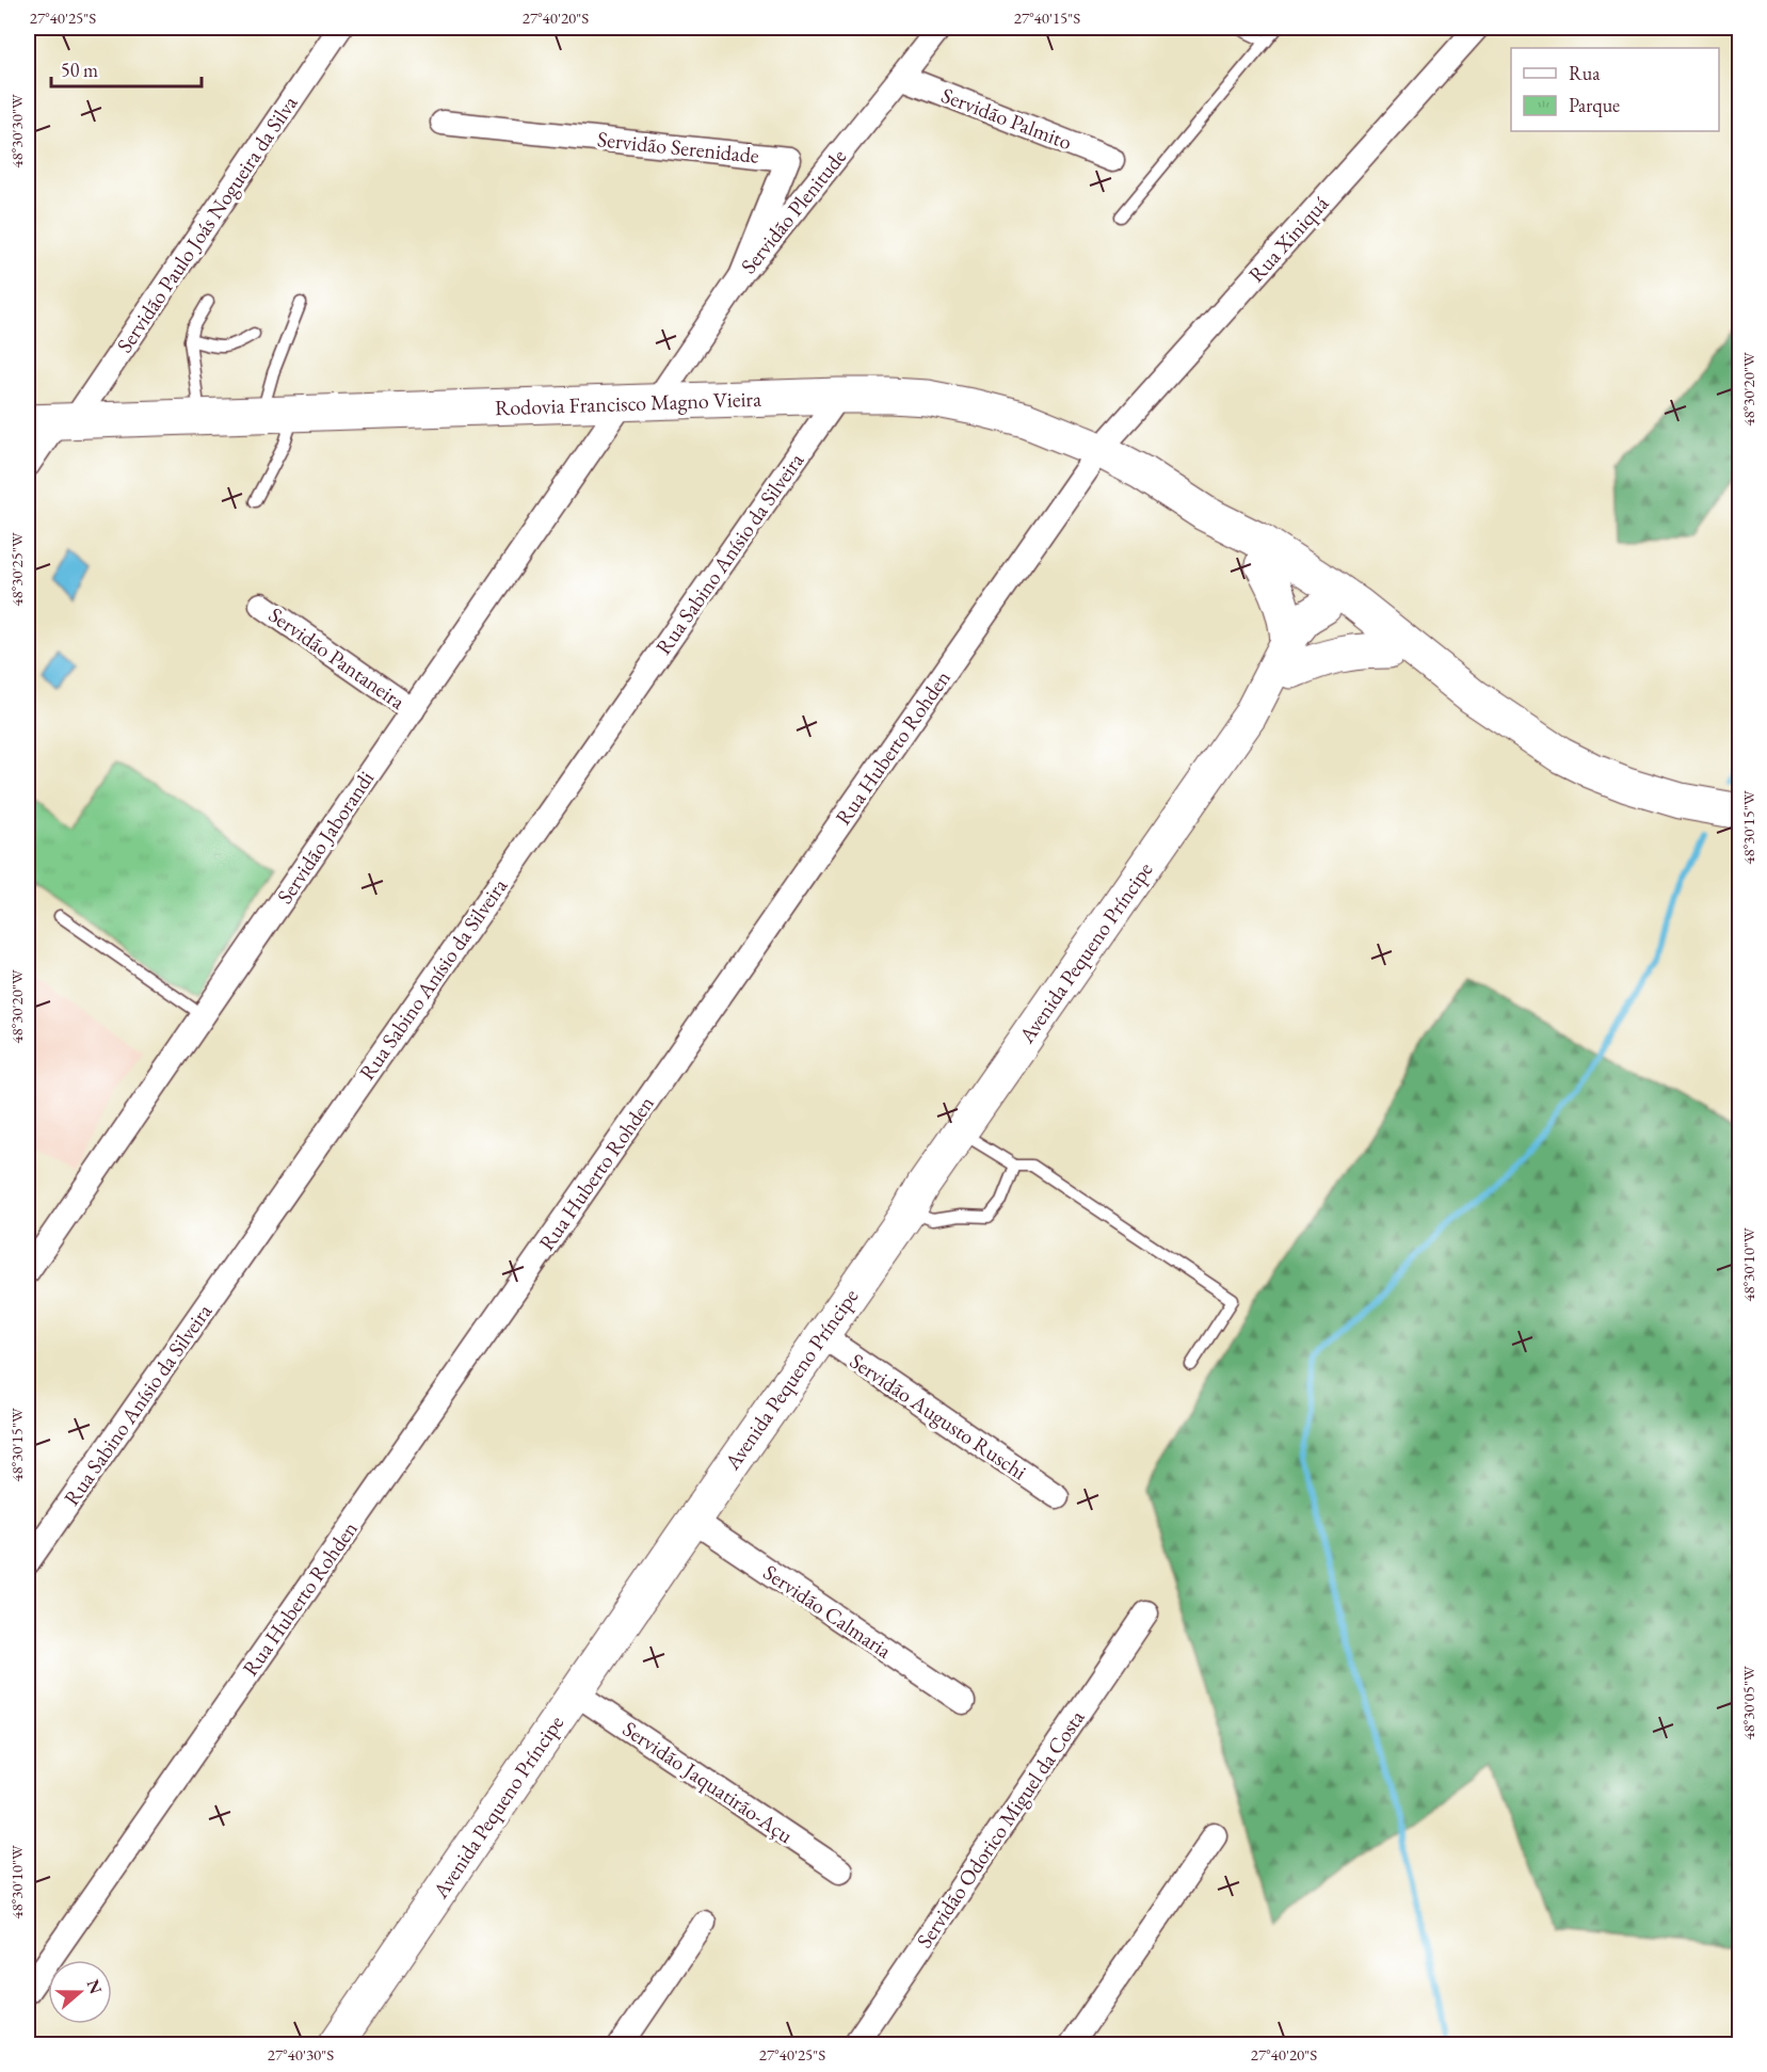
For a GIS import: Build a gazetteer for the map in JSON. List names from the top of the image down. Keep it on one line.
{"streets":{"main road":["Rodovia Francisco Magno Vieira","Avenida Pequeno Príncipe"],"street":["Servidão Palmito","Servidão Serenidade","Servidão Plenitude","Servidão Paulo Joás Nogueira da Silva","Rua Xiniquá","Rua Sabino Anísio da Silveira","Servidão Pantaneira","Rua Huberto Rohden","Servidão Jaborandi","Servidão Augusto Ruschi","Servidão Calmaria","Servidão Jaquatirão-Açu","Servidão Odorico Miguel da Costa"]},"crossings":[["Servidão Palmito","Servidão Plenitude"],["Servidão Serenidade","Servidão Plenitude"],["Servidão Plenitude","Rodovia Francisco Magno Vieira"],["Servidão Plenitude","Servidão Jaborandi"],["Servidão Paulo Joás Nogueira da Silva","Rodovia Francisco Magno Vieira"],["Rua Xiniquá","Rodovia Francisco Magno Vieira"],["Rua Xiniquá","Rua Huberto Rohden"],["Rodovia Francisco Magno Vieira","Rua Sabino Anísio da Silveira"],["Rodovia Francisco Magno Vieira","Rua Huberto Rohden"],["Rodovia Francisco Magno Vieira","Servidão Jaborandi"],["Rodovia Francisco Magno Vieira","Avenida Pequeno Príncipe"],["Servidão Pantaneira","Servidão Jaborandi"],["Avenida Pequeno Príncipe","Servidão Augusto Ruschi"],["Avenida Pequeno Príncipe","Servidão Calmaria"],["Avenida Pequeno Príncipe","Servidão Jaquatirão-Açu"]],"legend":["Rua","Parque"],"scale_bar":"50 m","north":"right","coordinates":["27°40'25\"S","27°40'20\"S","27°40'15\"S","48°30'30\"W","48°30'20\"W","48°30'25\"W","48°30'15\"W","48°30'10\"W","48°30'05\"W","27°40'30\"S"]}
